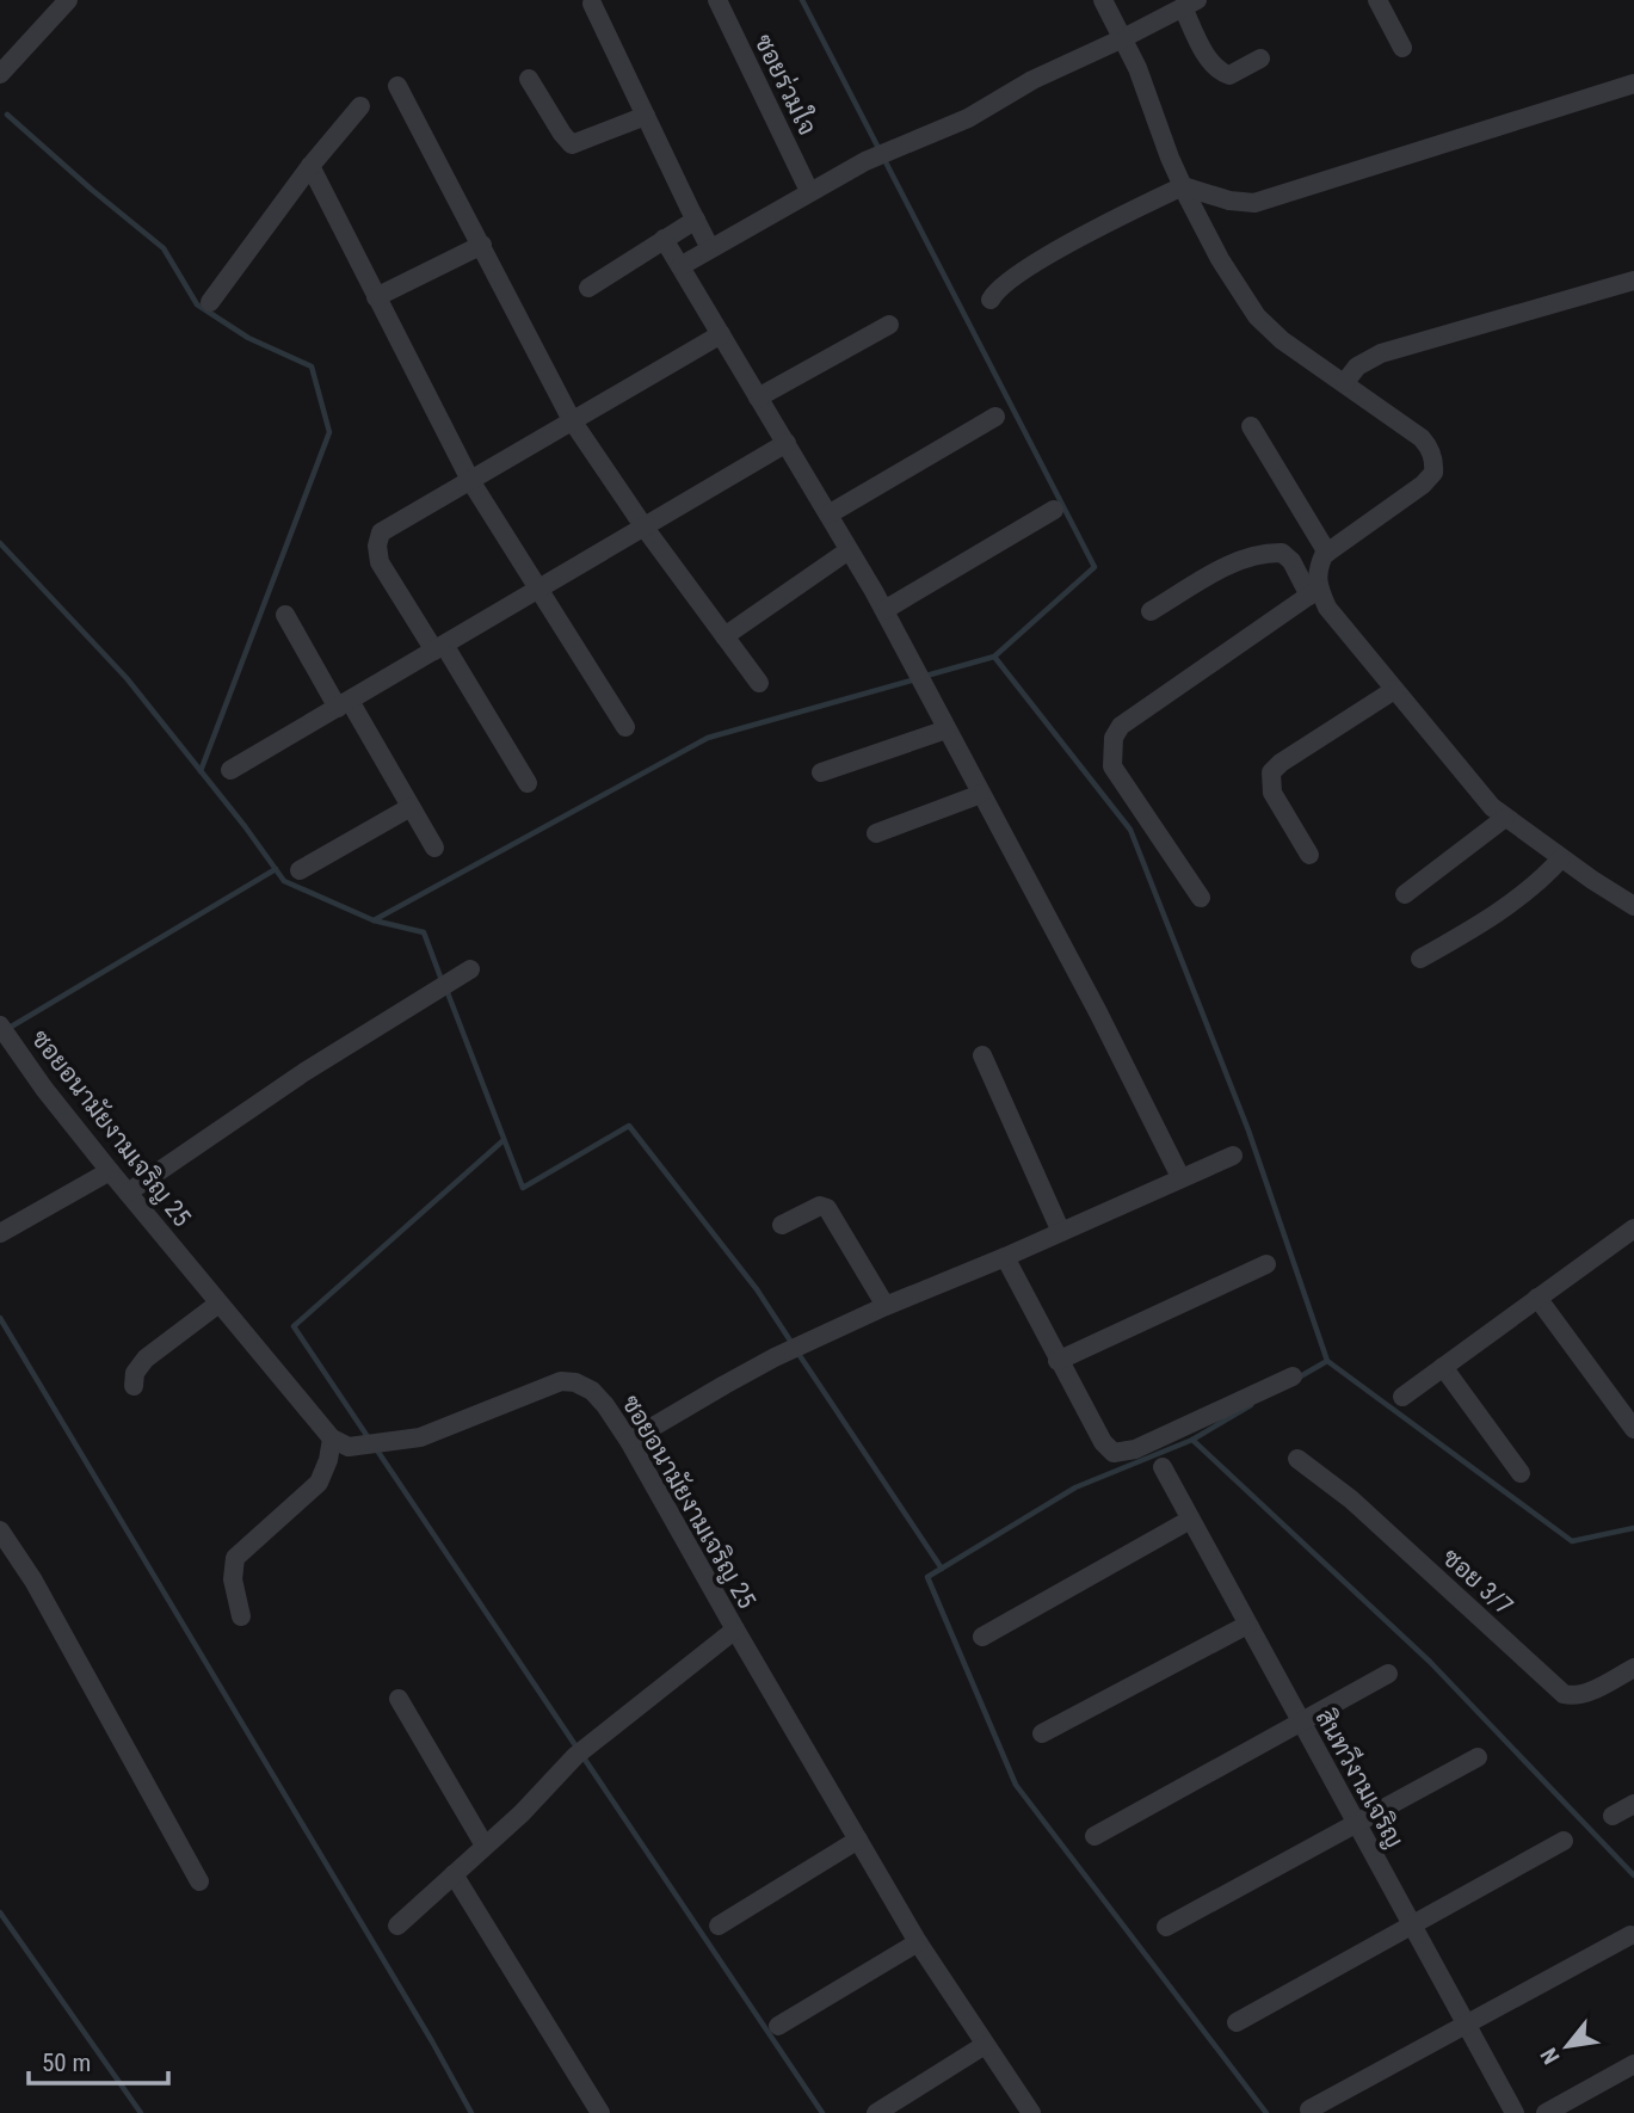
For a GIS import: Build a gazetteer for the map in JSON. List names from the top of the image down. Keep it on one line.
{"streets":{"street":["ซอยร่วมใจ","ซอยอนามัยงามเจริญ 25","ซอย 3/7","สินทวีงามเจริญ"]},"scale_bar":"50 m","north":"bottom left"}
